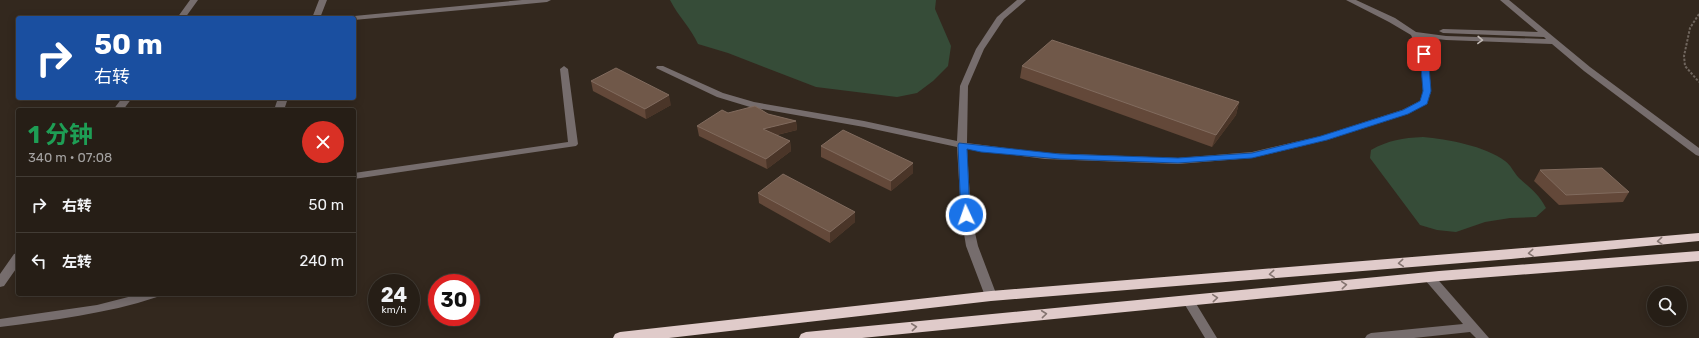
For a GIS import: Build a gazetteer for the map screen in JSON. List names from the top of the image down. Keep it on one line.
{"page":{"turn":["50 m","右转"],"heading":["1 分钟","340 m · 07:08"],"list":[{"name":"右转","value":"50 m"},{"name":"左转","value":"240 m"}],"speed":"24 km/h","limit":"30"}}
